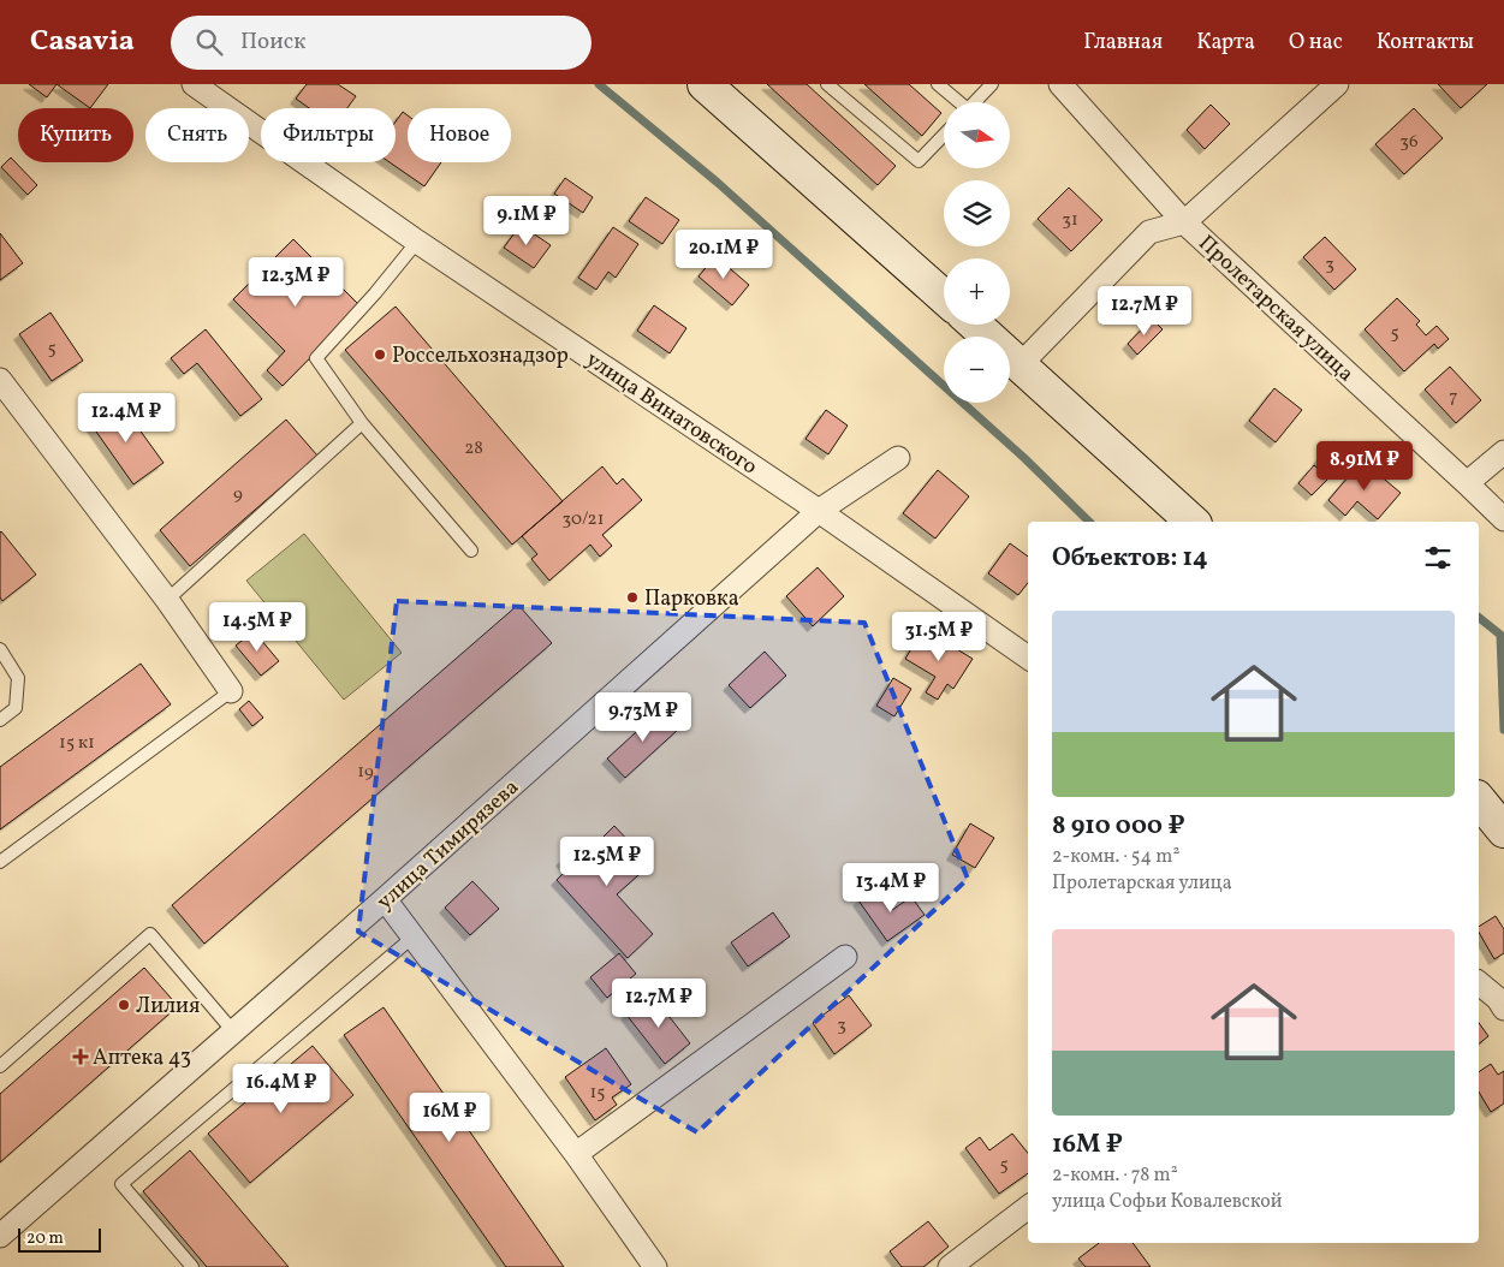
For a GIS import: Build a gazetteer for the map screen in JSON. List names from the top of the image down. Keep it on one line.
{"streets":{"street":["Пролетарская улица","улица Винатовского","улица Тимирязева"]},"crossings":[["улица Винатовского","улица Тимирязева"]],"places":{"other":["Россельхознадзор","Парковка","Лилия"],"health":["Аптека 43"]},"house_numbers":["36","31","3","5","5","7","28","9","30/21","15 к1","19","3","15","5"],"scale_bar":"20 m","north":"right","page":{"header":"Casavia","search":"Поиск","nav":["Главная","Карта","О нас","Контакты"],"map_buttons":["+","−"],"chip":["Купить","Снять","Фильтры","Новое"],"price":["9.1M ₽","20.1M ₽","12.3M ₽","12.7M ₽","12.4M ₽","8.91M ₽","14.5M ₽","31.5M ₽","9.73M ₽","12.5M ₽","13.4M ₽","12.7M ₽","16.4M ₽","16M ₽"],"heading":"Объектов: 14","list":[{"name":"8 910 000 ₽","note":"2-комн. · 54 m² · Пролетарская улица"},{"name":"16M ₽","note":"2-комн. · 78 m² · улица Софьи Ковалевской"}],"scale":"20 m"}}
